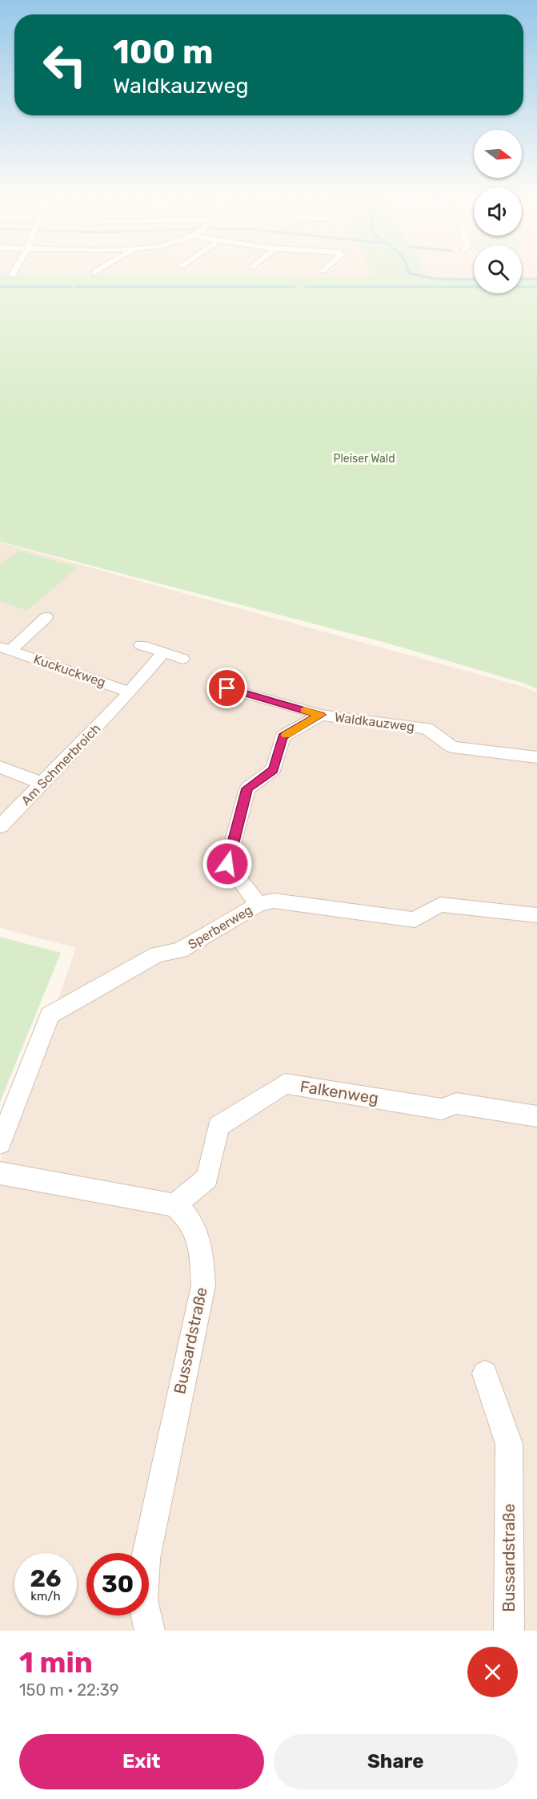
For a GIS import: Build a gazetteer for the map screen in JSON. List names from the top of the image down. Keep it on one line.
{"streets":{"street":["Kuckuckweg","Waldkauzweg","Am Schmerbroich","Sperberweg","Falkenweg","Bussardstraße"]},"crossings":[["Kuckuckweg","Am Schmerbroich"],["Waldkauzweg","Sperberweg"],["Falkenweg","Bussardstraße"]],"parks":["Pleiser Wald"],"north":"right","page":{"turn":["100 m","Waldkauzweg"],"speed":"26 km/h","limit":"30","heading":["1 min","150 m · 22:39"],"buttons":["Exit","Share"]}}
